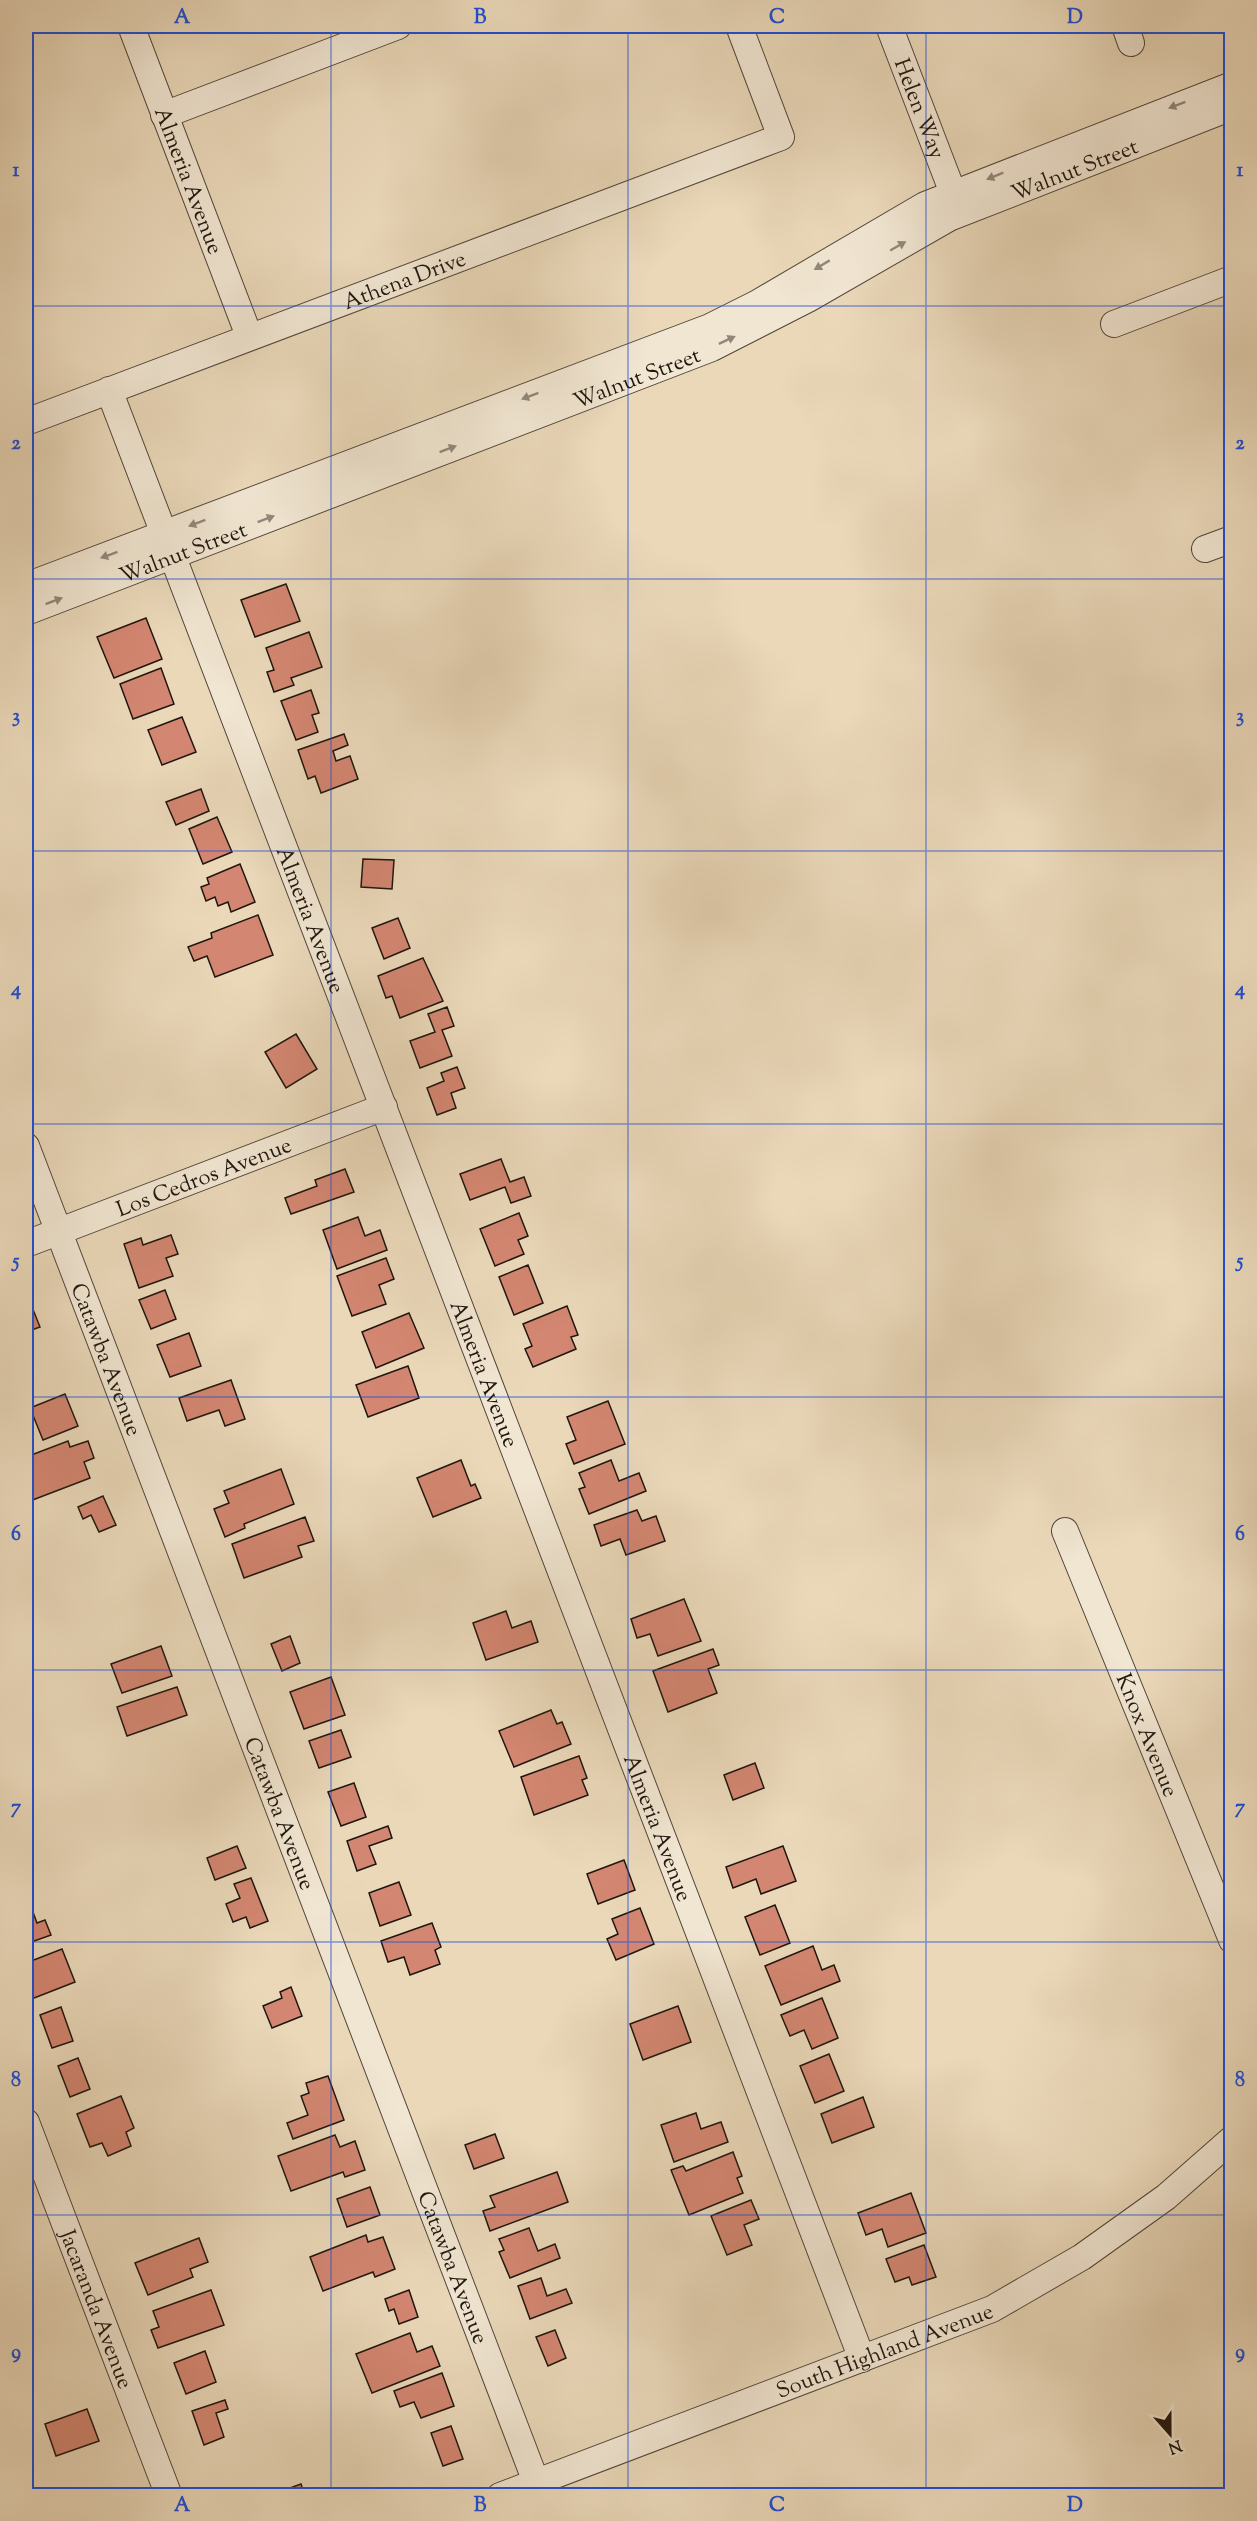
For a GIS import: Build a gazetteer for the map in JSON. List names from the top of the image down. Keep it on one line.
{"streets":{"street":["Helen Way","Walnut Street","Almeria Avenue","Athena Drive","Los Cedros Avenue","Catawba Avenue","Knox Avenue","Jacaranda Avenue","South Highland Avenue"]},"crossings":[["Helen Way","Walnut Street"],["Walnut Street","Almeria Avenue"],["Almeria Avenue","Athena Drive"],["Almeria Avenue","Los Cedros Avenue"],["Almeria Avenue","South Highland Avenue"],["Los Cedros Avenue","Catawba Avenue"],["Catawba Avenue","South Highland Avenue"]],"north":"bottom","grid":{"columns":["A","B","C","D"],"rows":["1","2","3","4","5","6","7","8","9"]}}
